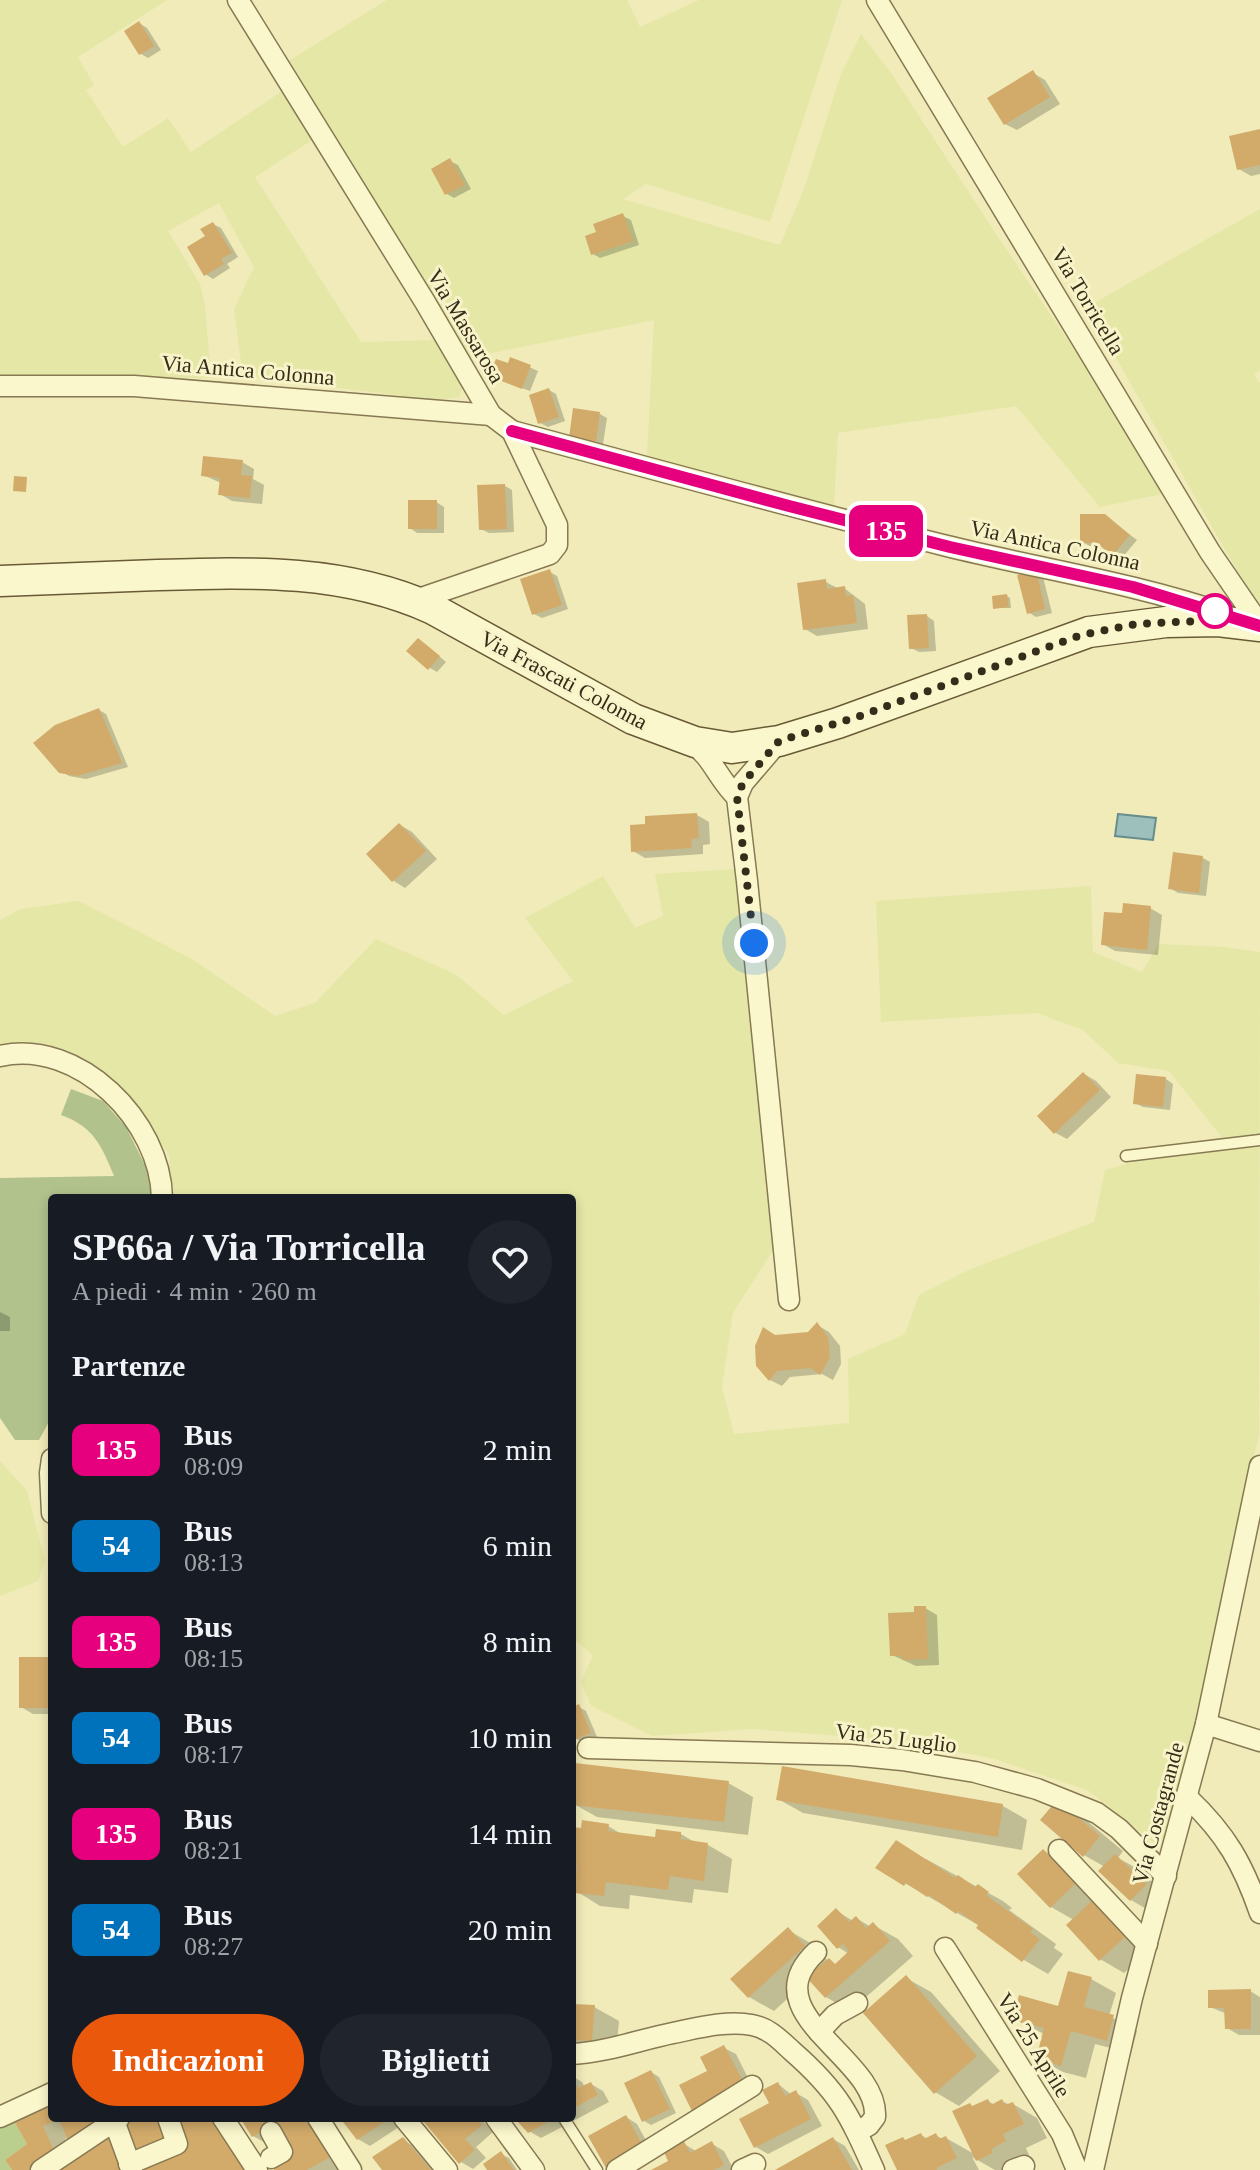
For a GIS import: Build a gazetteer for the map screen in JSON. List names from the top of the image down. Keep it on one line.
{"streets":{"street":["Via Torricella","Via Massarosa","Via Antica Colonna","Via Frascati Colonna","Via 25 Luglio","Via Costagrande","Via 25 Aprile"]},"crossings":[["Via Torricella","Via Antica Colonna"],["Via Torricella","Via Frascati Colonna"],["Via Massarosa","Via Antica Colonna"],["Via Massarosa","Via Frascati Colonna"],["Via Antica Colonna","Via Frascati Colonna"],["Via 25 Luglio","Via Costagrande"]],"lines":["bus line 135"],"page":{"on_map":"135","heading":[["SP66a / Via Torricella","A piedi · 4 min · 260 m"],"Partenze"],"list":[{"mark":"135","name":"Bus","note":"08:09","value":"2 min"},{"mark":"54","name":"Bus","note":"08:13","value":"6 min"},{"mark":"135","name":"Bus","note":"08:15","value":"8 min"},{"mark":"54","name":"Bus","note":"08:17","value":"10 min"},{"mark":"135","name":"Bus","note":"08:21","value":"14 min"},{"mark":"54","name":"Bus","note":"08:27","value":"20 min"}],"buttons":["Indicazioni","Biglietti"]}}
